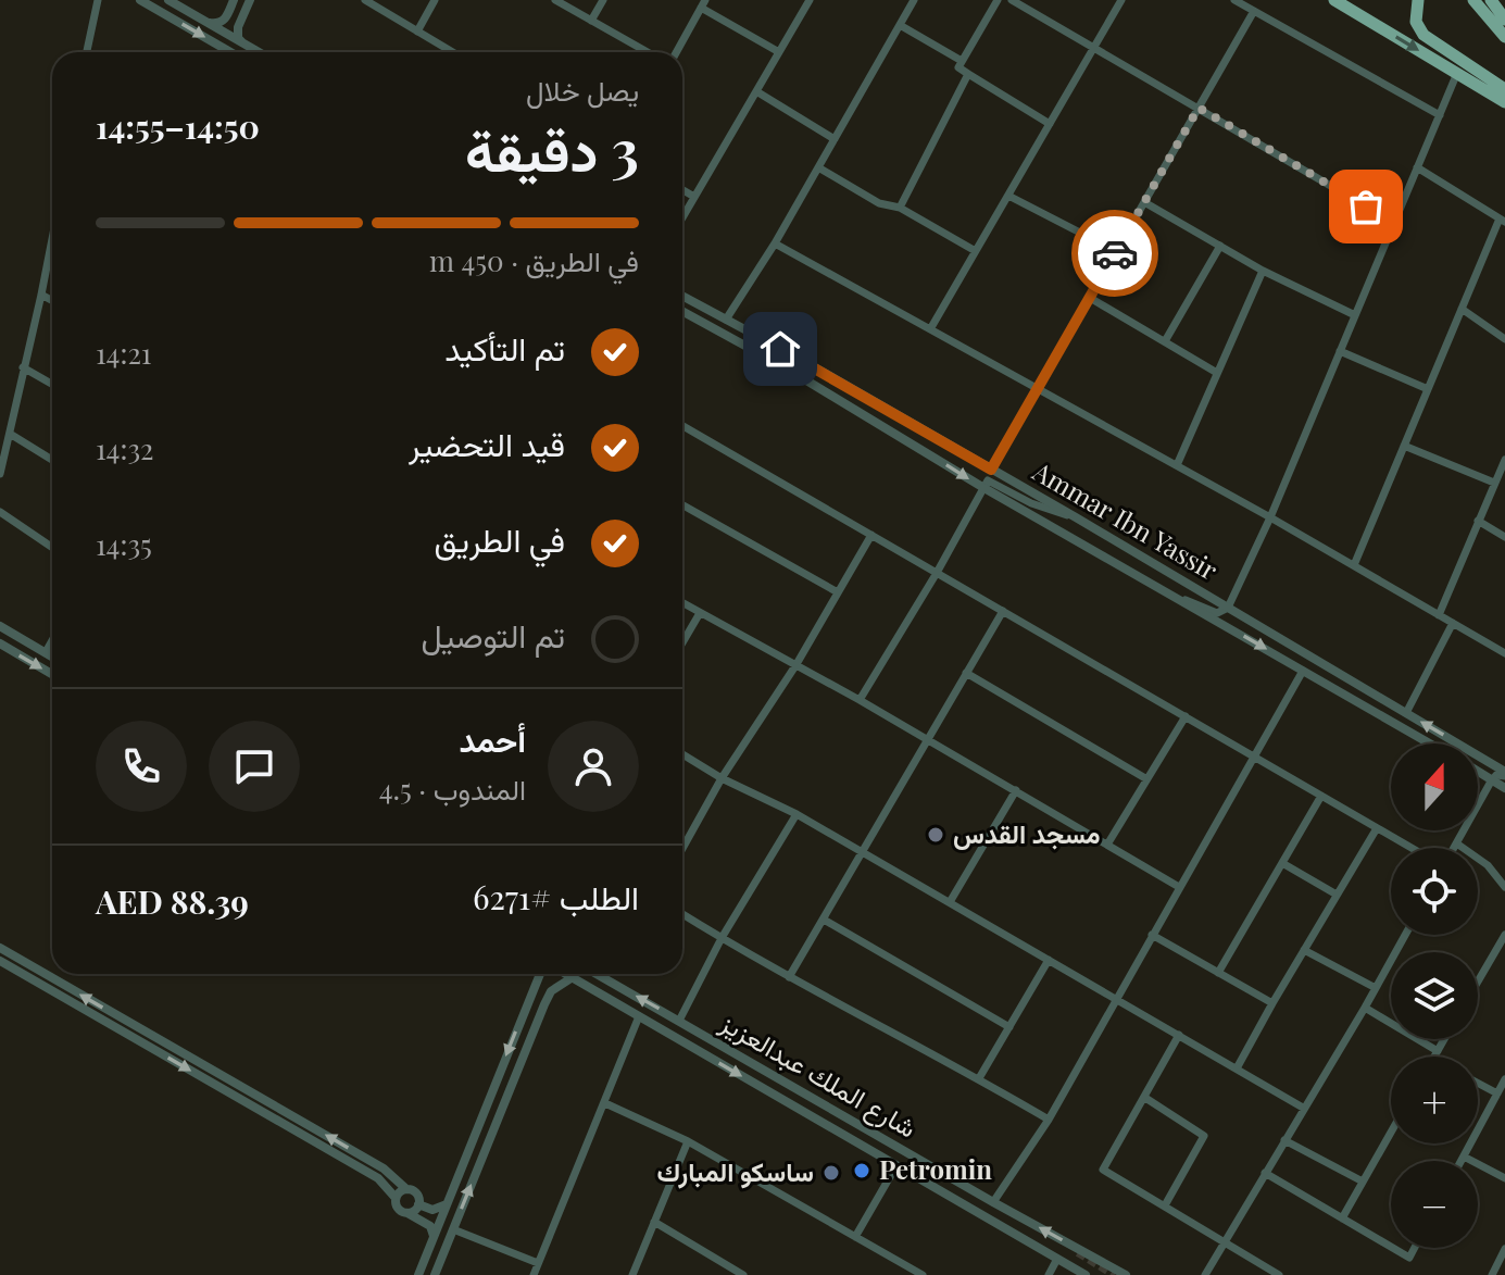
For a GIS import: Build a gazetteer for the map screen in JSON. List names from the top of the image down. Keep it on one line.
{"streets":{"street":["Ammar Ibn Yassir","شارع الملك عبدالعزيز"]},"places":["مسجد القدس","Petromin","ساسكو المبارك"],"north":"top","page":{"heading":["3 دقيقة","يصل خلال","14:50–14:55"],"panel":["أحمد","المندوب · 4.5","الطلب #6271","AED 88.39"],"bar":"في الطريق · 450 m","list":[["تم التأكيد","14:21"],["قيد التحضير","14:32"],["في الطريق","14:35"],"تم التوصيل"],"map_buttons":["+","−"]}}
